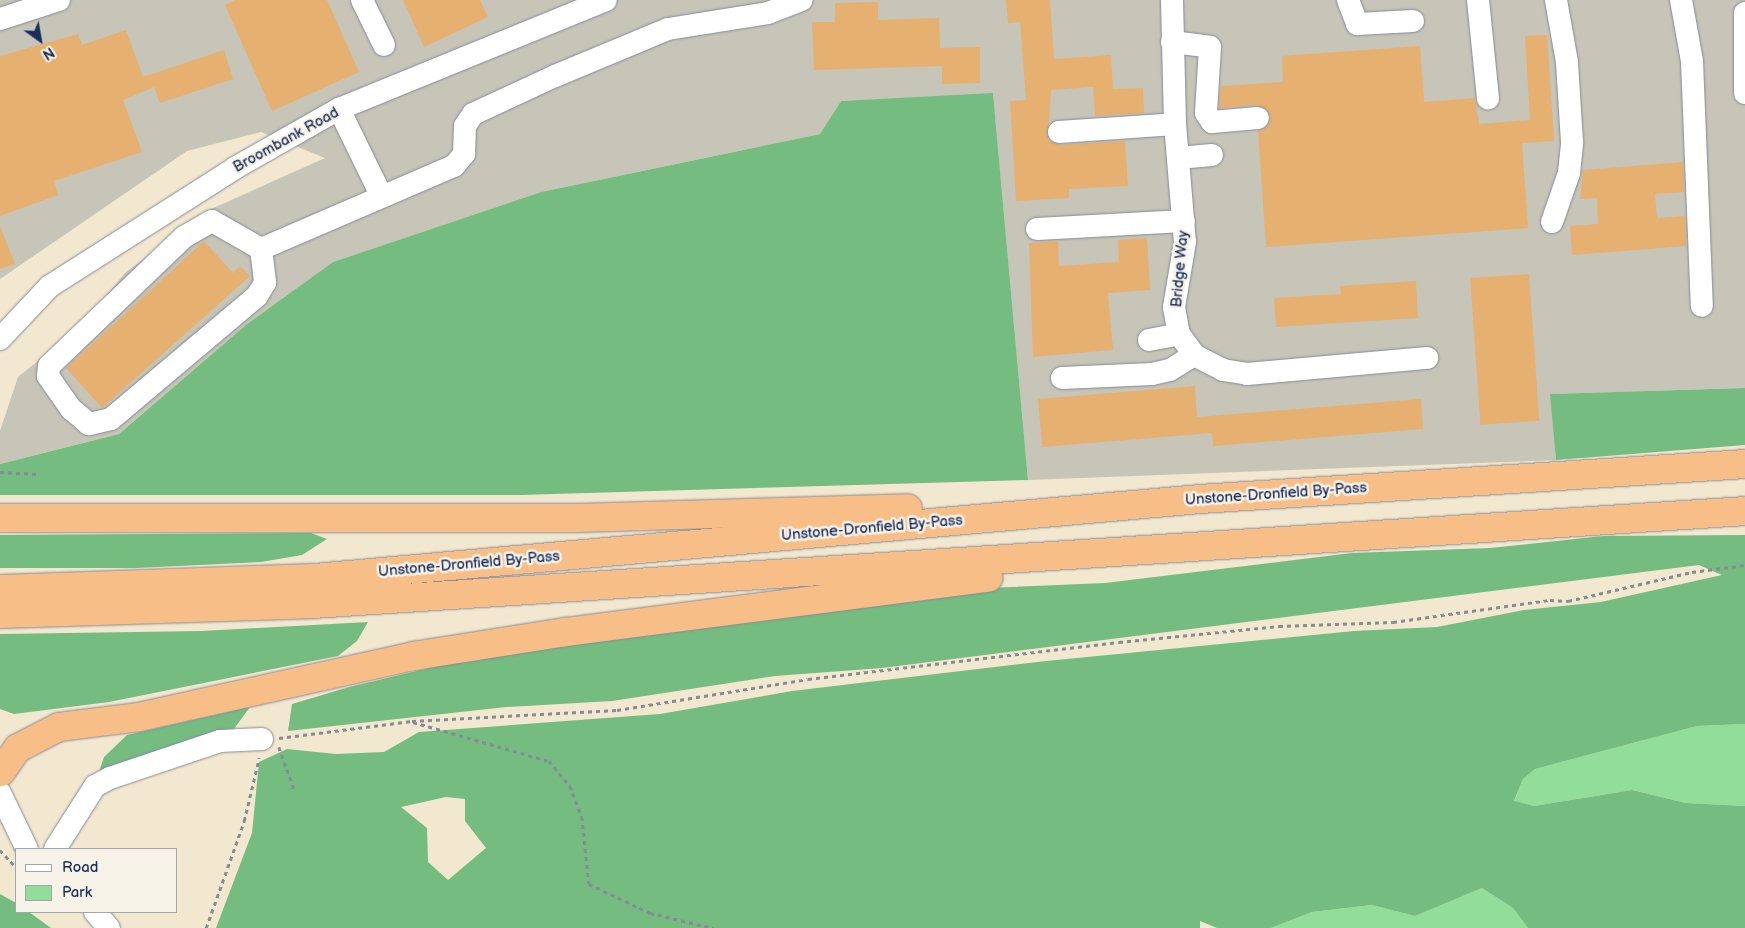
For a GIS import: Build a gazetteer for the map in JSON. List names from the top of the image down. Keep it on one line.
{"streets":{"highway":["Unstone-Dronfield By-Pass"],"street":["Broombank Road","Bridge Way"]},"legend":["Road","Park"],"north":"bottom right"}
